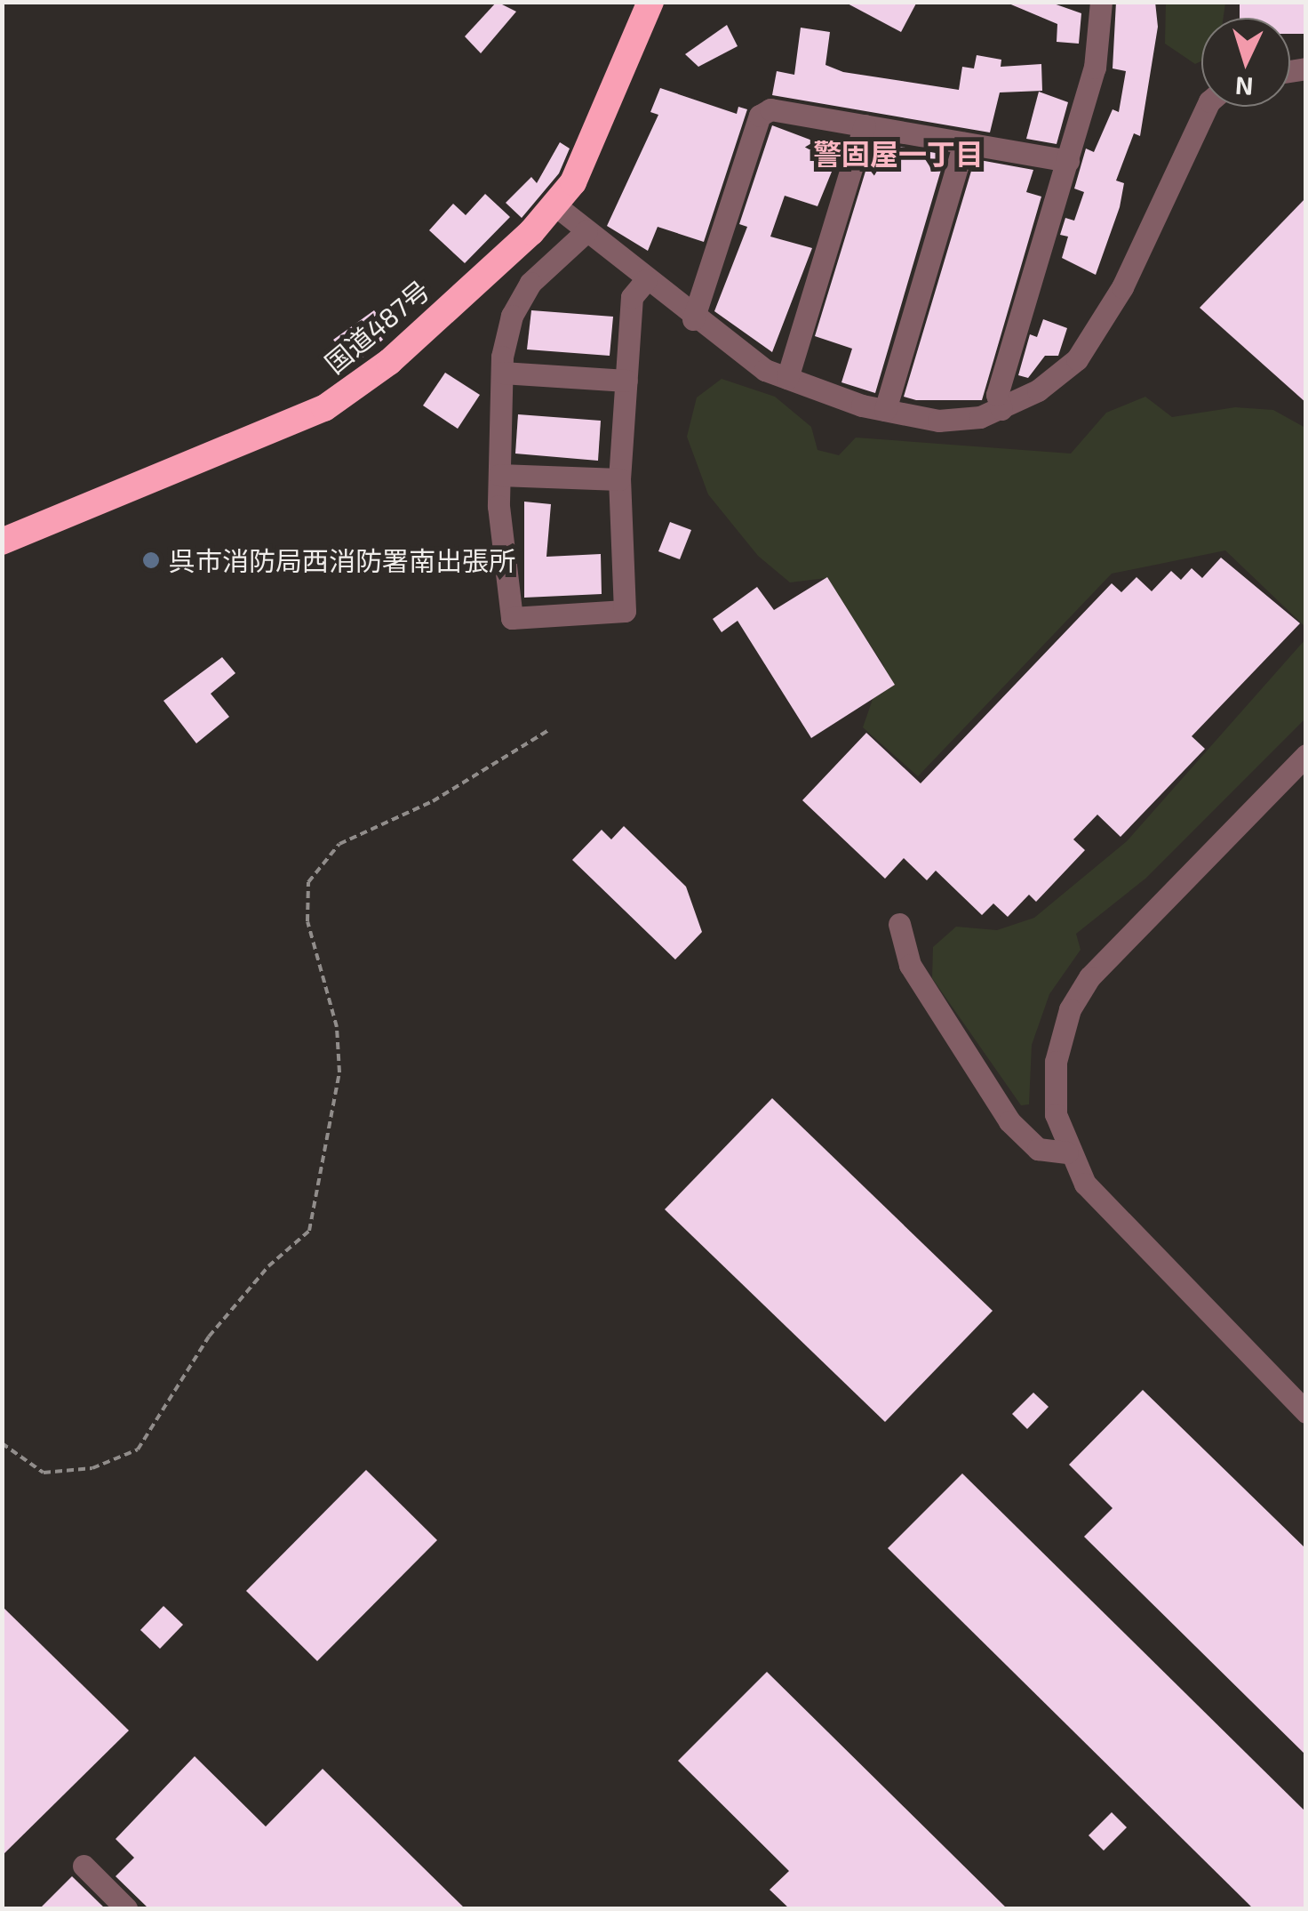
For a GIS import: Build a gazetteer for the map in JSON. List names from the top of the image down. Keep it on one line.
{"streets":{"highway":["国道487号"]},"districts":["警固屋一丁目"],"places":["呉市消防局西消防署南出張所"],"north":"bottom"}
